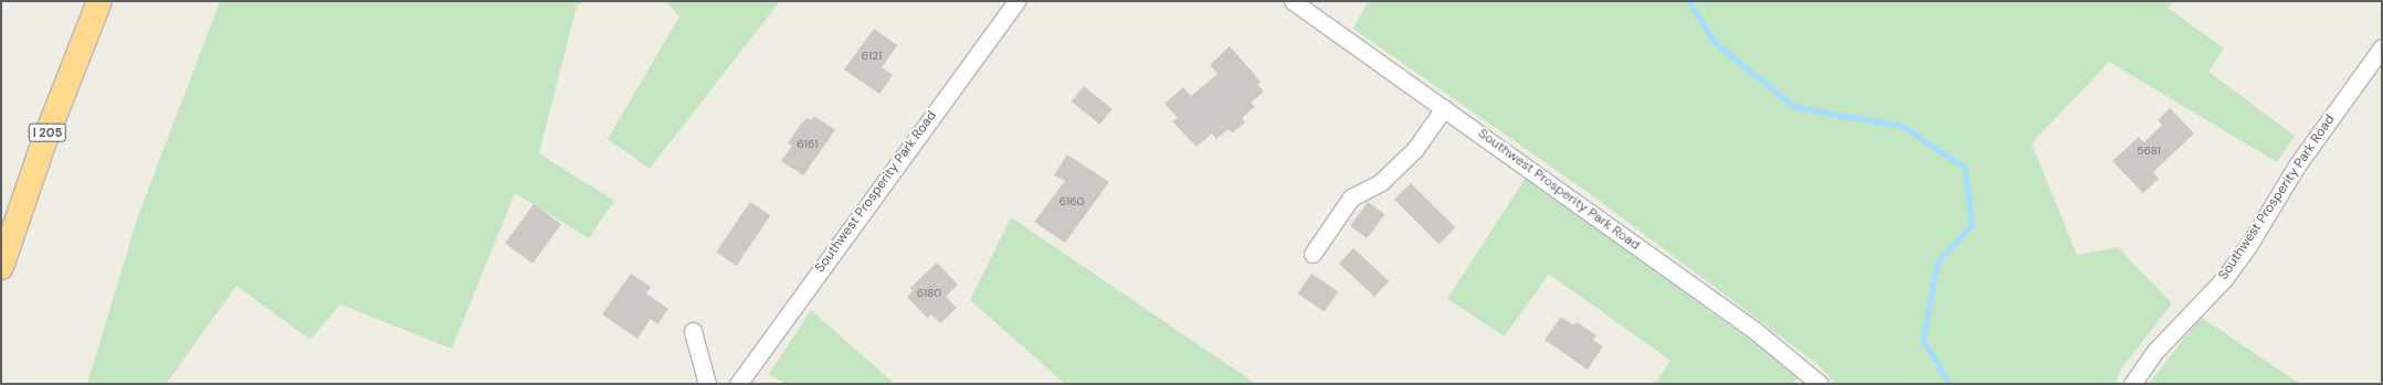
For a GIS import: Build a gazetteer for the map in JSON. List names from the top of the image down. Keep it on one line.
{"streets":{"highway":["I 205"],"street":["Southwest Prosperity Park Road"]},"house_numbers":["6121","6161","5681","6160","6180"]}
